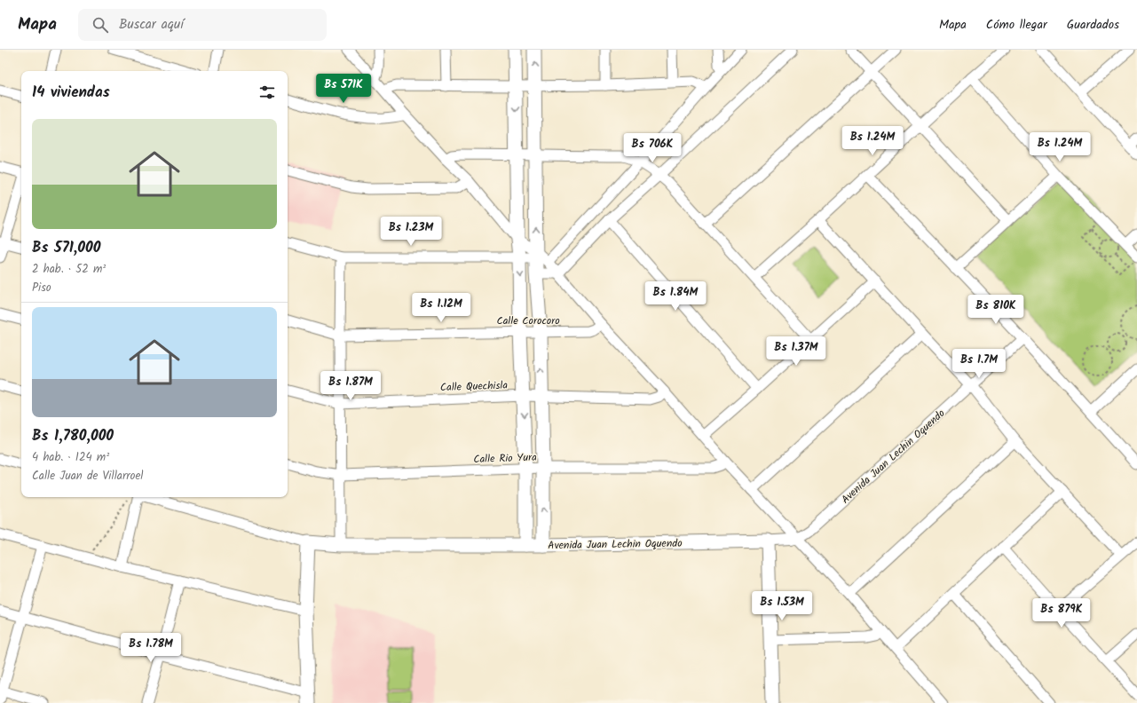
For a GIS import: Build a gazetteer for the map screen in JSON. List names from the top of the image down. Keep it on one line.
{"streets":{"street":["Calle Corocoro","Calle Quechisla","Avenida Juan Lechin Oquendo","Calle Rio Yura"]},"page":{"header":"Mapa","search":"Buscar aquí","nav":["Mapa","Cómo llegar","Guardados"],"heading":"14 viviendas","price":["Bs 571K","Bs 1.24M","Bs 1.24M","Bs 706K","Bs 1.23M","Bs 1.84M","Bs 1.12M","Bs 810K","Bs 1.37M","Bs 1.7M","Bs 1.87M","Bs 1.53M","Bs 879K","Bs 1.78M"],"list":[{"name":"Bs 571,000","note":"2 hab. · 52 m² · Piso"},{"name":"Bs 1,780,000","note":"4 hab. · 124 m² · Calle Juan de Villarroel"}]}}
